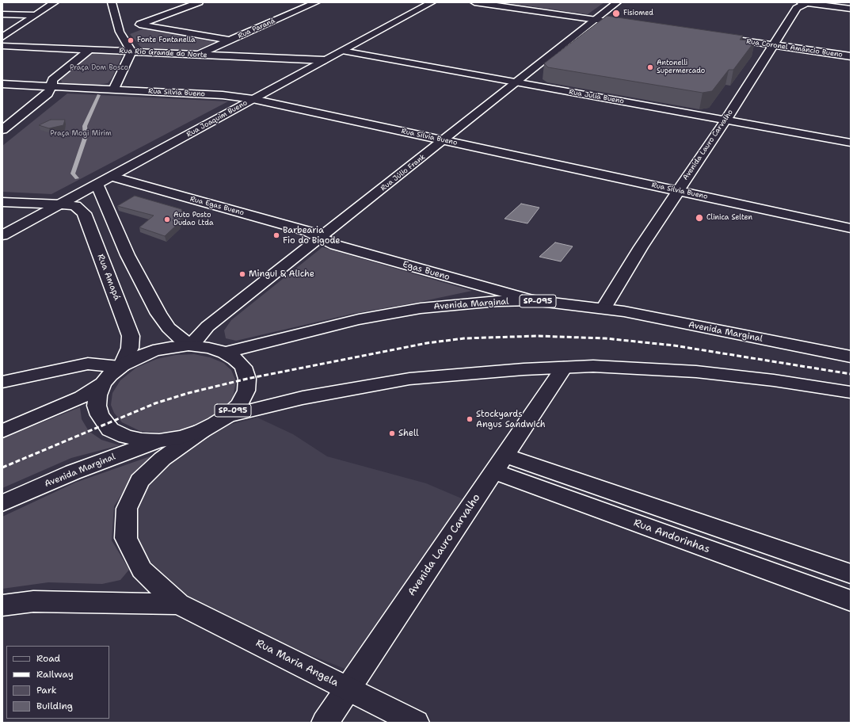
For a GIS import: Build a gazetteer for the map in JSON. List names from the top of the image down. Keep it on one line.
{"streets":{"street":["Rua Paraná","Rua Coronel Amâncio Bueno","Rua Rio Grande do Norte","Rua Silvia Bueno","Rua Julia Bueno","Rua Joaquim Bueno","Avenida Lauro Carvalho","Rua Júlio Frank","Rua Egas Bueno","Egas Bueno","Rua Amapá","SP-095","Avenida Marginal","Rua Andorinhas","Rua Maria Angela"]},"crossings":[["Rua Paraná","Rua Rio Grande do Norte"],["Rua Coronel Amâncio Bueno","Avenida Lauro Carvalho"],["Rua Rio Grande do Norte","Rua Joaquim Bueno"],["Rua Silvia Bueno","Rua Joaquim Bueno"],["Rua Silvia Bueno","Avenida Lauro Carvalho"],["Rua Silvia Bueno","Rua Júlio Frank"],["Rua Julia Bueno","Rua Joaquim Bueno"],["Rua Julia Bueno","Avenida Lauro Carvalho"],["Rua Julia Bueno","Rua Júlio Frank"],["Rua Joaquim Bueno","Rua Egas Bueno"],["Rua Joaquim Bueno","Rua Amapá"],["Avenida Lauro Carvalho","SP-095"],["Avenida Lauro Carvalho","Avenida Marginal"],["Avenida Lauro Carvalho","Rua Andorinhas"],["Avenida Lauro Carvalho","Rua Maria Angela"],["Rua Júlio Frank","Rua Egas Bueno"],["Rua Júlio Frank","Egas Bueno"],["Rua Júlio Frank","SP-095"],["Rua Egas Bueno","Egas Bueno"],["Egas Bueno","Avenida Marginal"],["Rua Amapá","SP-095"],["SP-095","Avenida Marginal"],["SP-095","Rua Maria Angela"]],"parks":["Praça Dom Bosco","Praça Mogi Mirim"],"places":["Fisiomed","Fonte Fontanella","Antonelli Supermercado","Clinica Selten","Auto Posto Dudao Ltda","Barbearia Fio do Bigode","Mingui & Aliche","Stockyards Angus Sandwich","Shell"],"legend":["Road","Railway","Park","Building"]}
